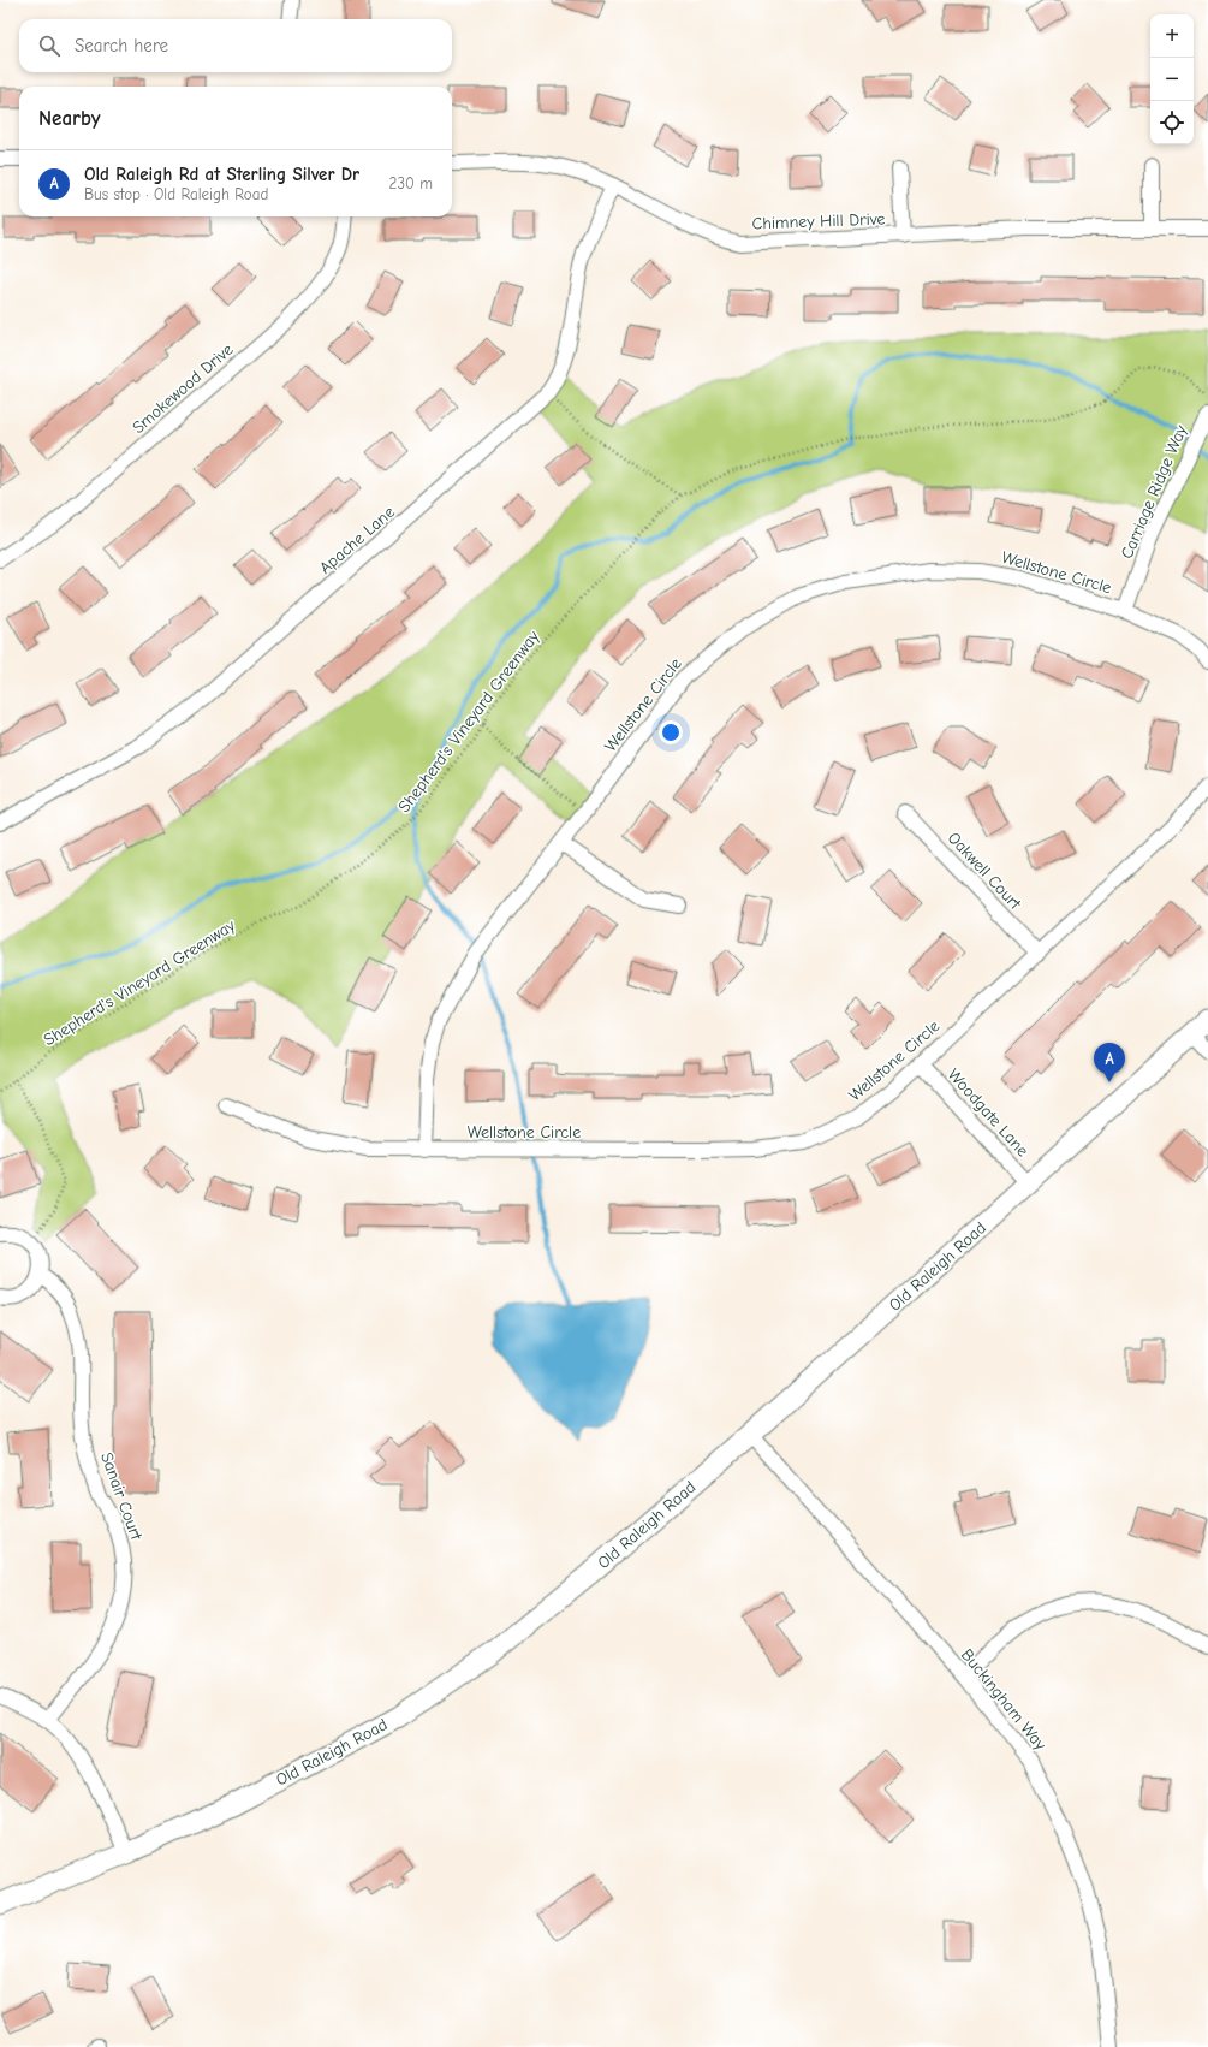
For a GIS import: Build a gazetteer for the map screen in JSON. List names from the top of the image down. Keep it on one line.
{"streets":{"main road":["Old Raleigh Road"],"street":["Chimney Hill Drive","Smokewood Drive","Carriage Ridge Way","Apache Lane","Wellstone Circle","Oakwell Court","Woodgate Lane","Sanair Court","Buckingham Way"],"path":["Shepherd's Vineyard Greenway"]},"crossings":[["Chimney Hill Drive","Apache Lane"],["Carriage Ridge Way","Wellstone Circle"],["Wellstone Circle","Oakwell Court"],["Wellstone Circle","Woodgate Lane"],["Woodgate Lane","Old Raleigh Road"],["Old Raleigh Road","Buckingham Way"]],"page":{"map_buttons":["+","−"],"search":"Search here","heading":"Nearby","list":[{"mark":"A","name":"Old Raleigh Rd at Sterling Silver Dr","note":"Bus stop · Old Raleigh Road","value":"230 m"}],"pins":"A"}}
